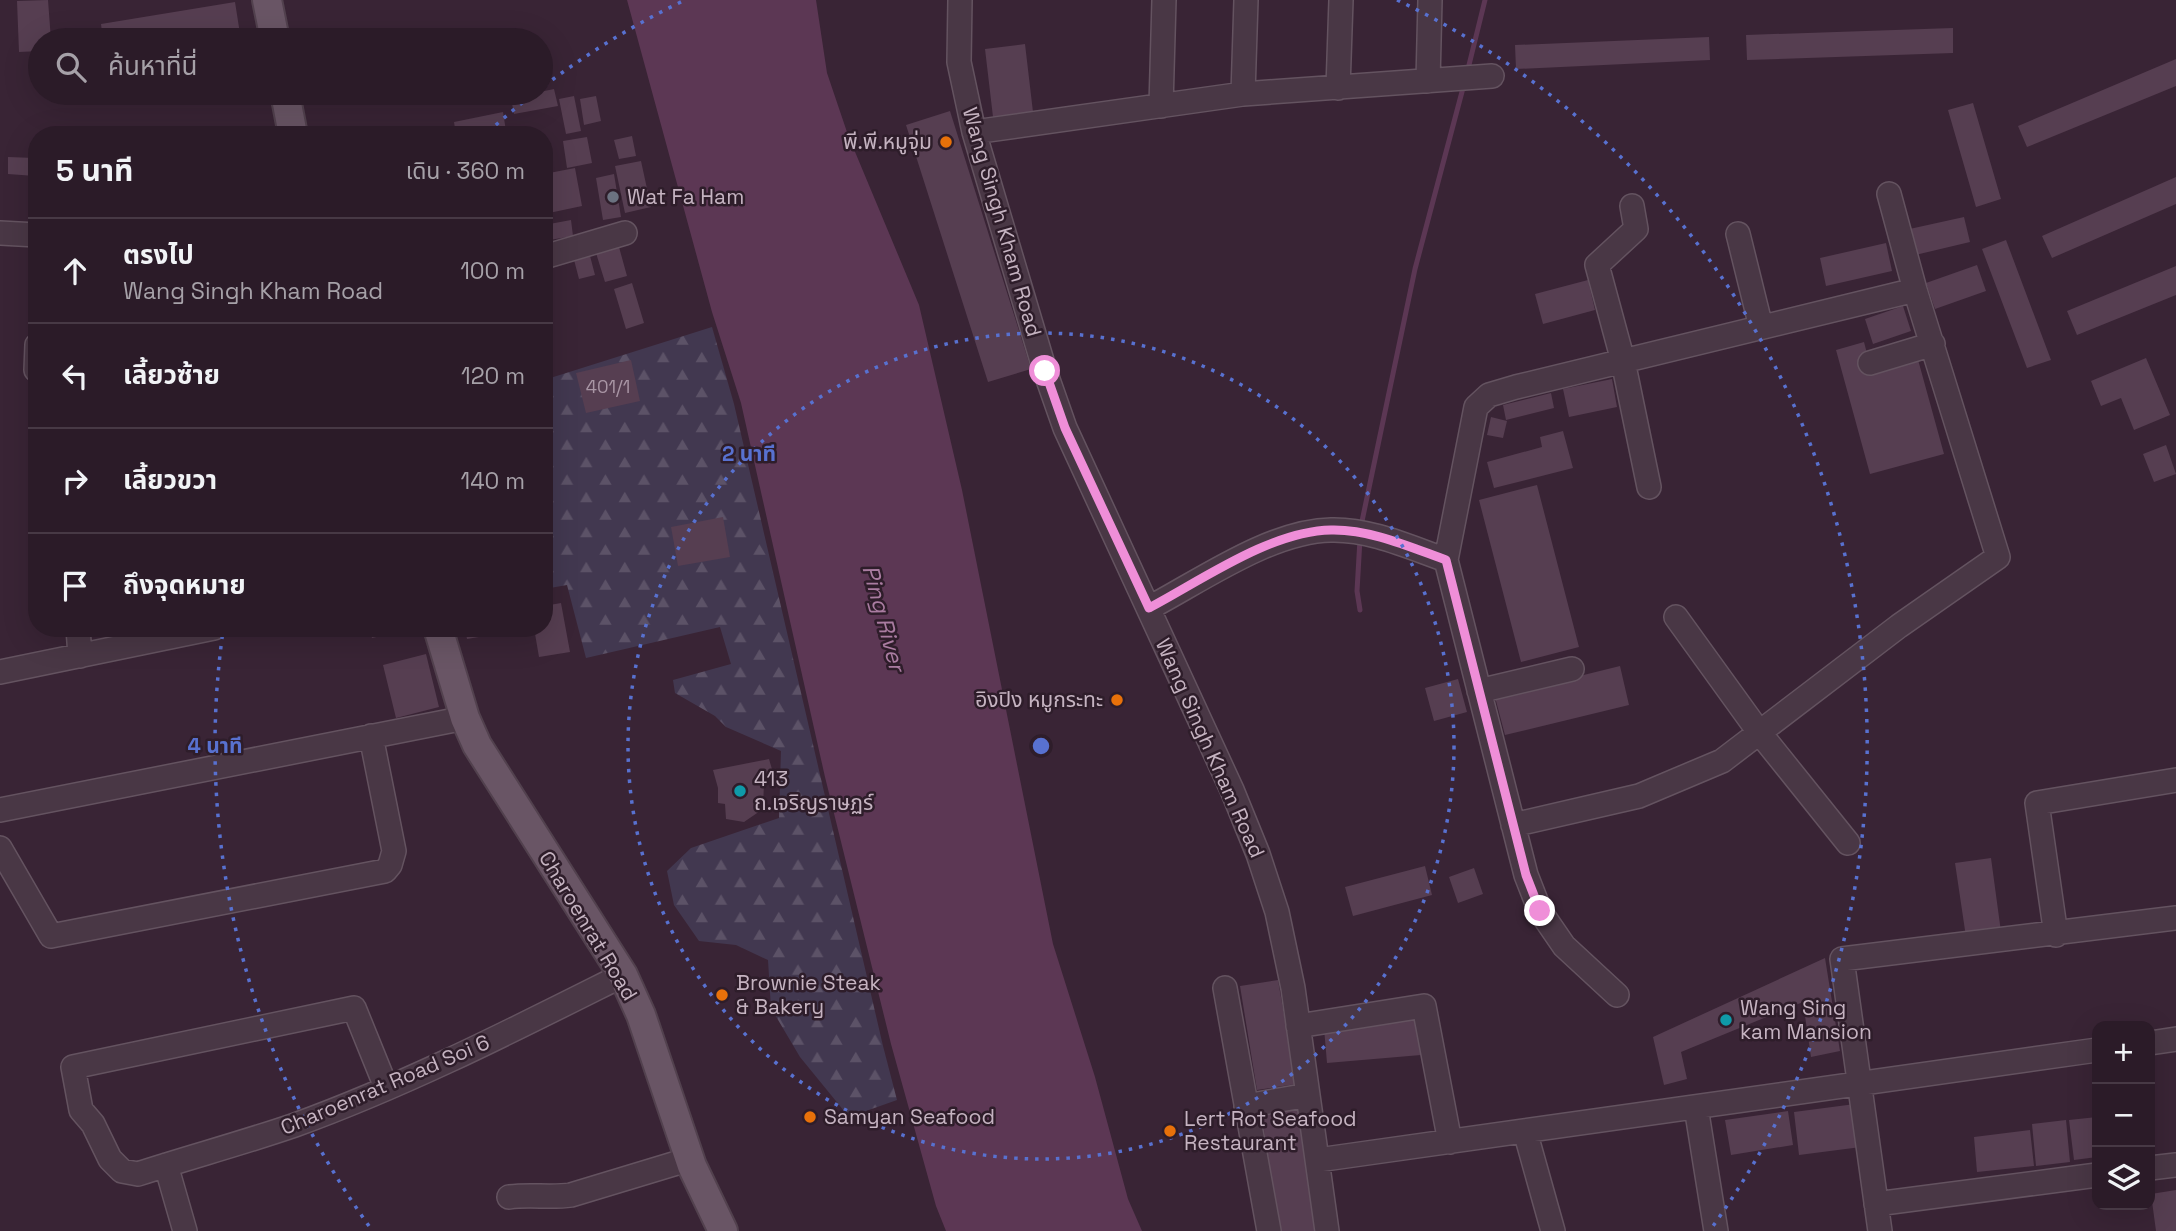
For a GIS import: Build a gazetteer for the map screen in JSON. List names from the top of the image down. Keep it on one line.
{"streets":{"main road":["Charoenrat Road"],"street":["Wang Singh Kham Road","Charoenrat Road Soi 6"]},"crossings":[["Charoenrat Road","Charoenrat Road Soi 6"]],"water":["Ping River"],"places":["พี.พี.หมูจุ่ม","Wat Fa Ham","อิงปิง หมูกระทะ","413 ถ.เจริญราษฏร์","Brownie Steak & Bakery","Wang Sing kam Mansion","Samyan Seafood","Lert Rot Seafood Restaurant"],"house_numbers":["401/1"],"page":{"search":"ค้นหาที่นี่","heading":["5 นาที","เดิน · 360 m"],"list":[["ตรงไป","Wang Singh Kham Road","100 m"],["เลี้ยวซ้าย","120 m"],["เลี้ยวขวา","140 m"],"ถึงจุดหมาย"],"map_buttons":["+","−"]},"rings":["2 นาที","4 นาที"]}
